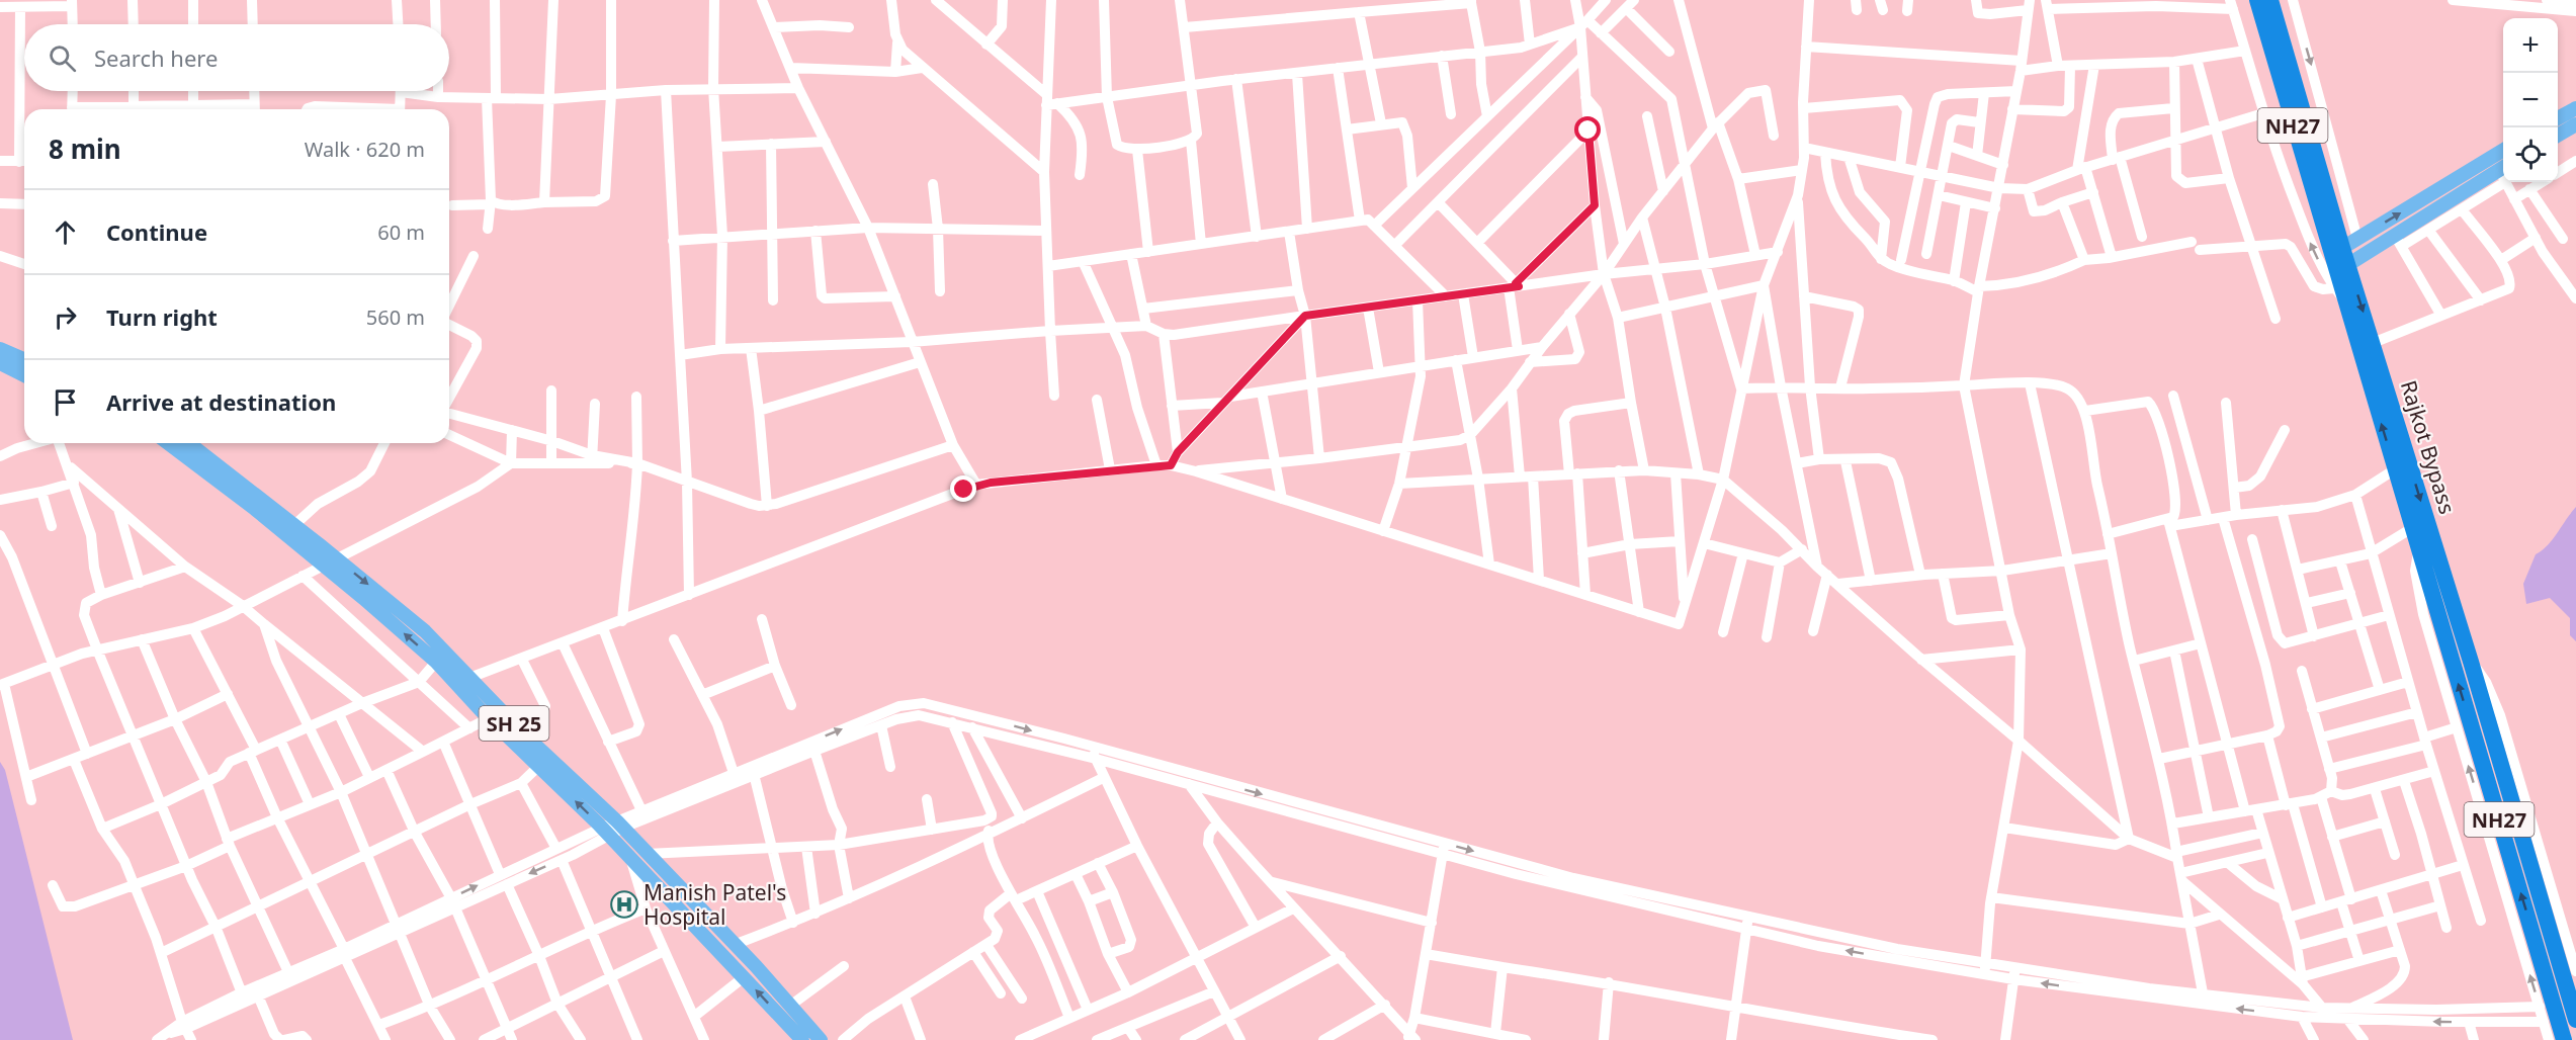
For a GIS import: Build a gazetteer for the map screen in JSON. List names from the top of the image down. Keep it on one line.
{"streets":{"highway":["NH27","Rajkot Bypass"],"main road":["SH 25"]},"crossings":[["NH27","Rajkot Bypass"]],"places":{"hospital":["Manish Patel's Hospital"]},"page":{"map_buttons":["+","−"],"search":"Search here","heading":["8 min","Walk · 620 m"],"list":[["Continue","60 m"],["Turn right","560 m"],"Arrive at destination"]}}
